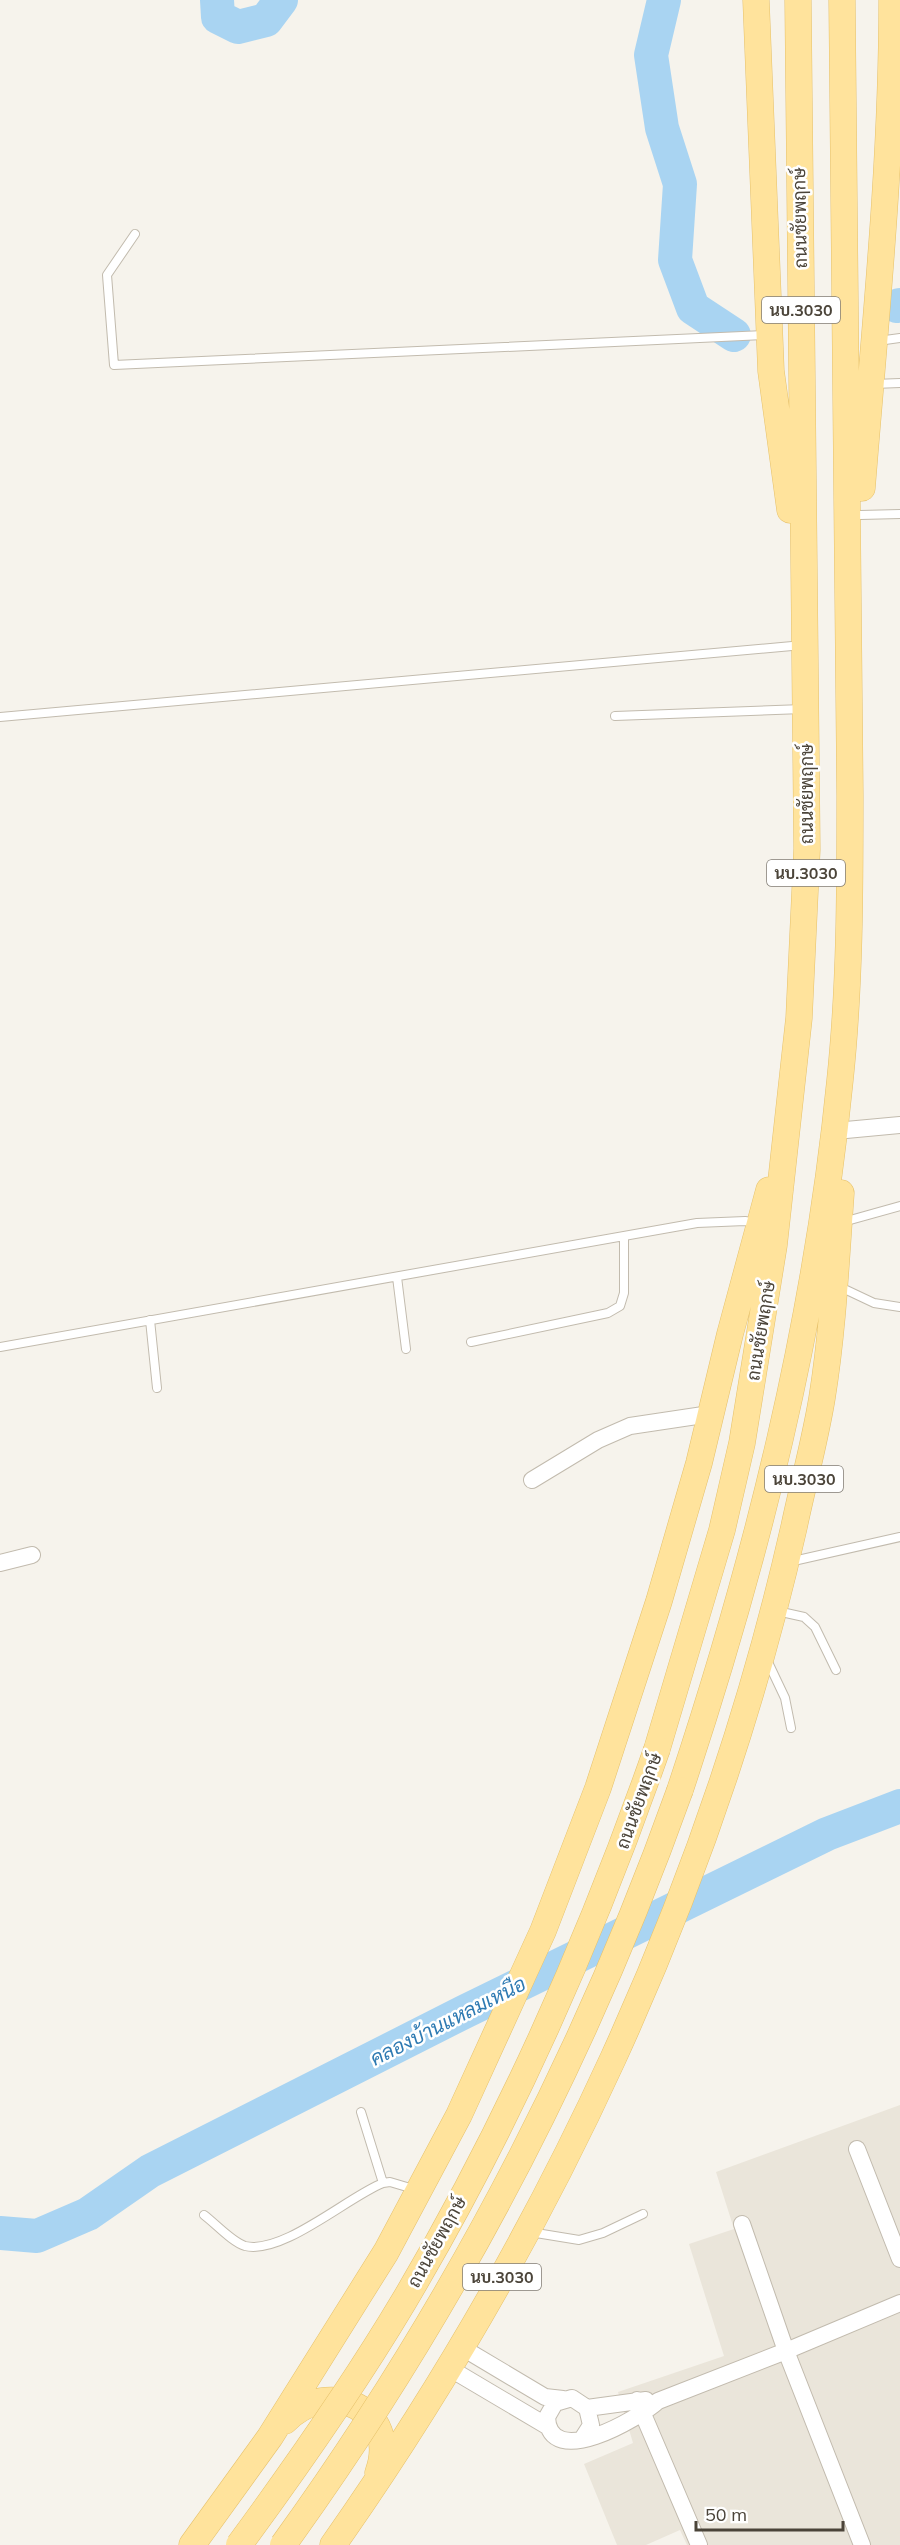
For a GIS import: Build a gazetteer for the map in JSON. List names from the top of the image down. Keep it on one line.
{"streets":{"main road":["ถนนชัยพฤกษ์","นบ.3030"]},"water":["คลองบ้านแหลมเหนือ"],"scale_bar":"50 m"}
